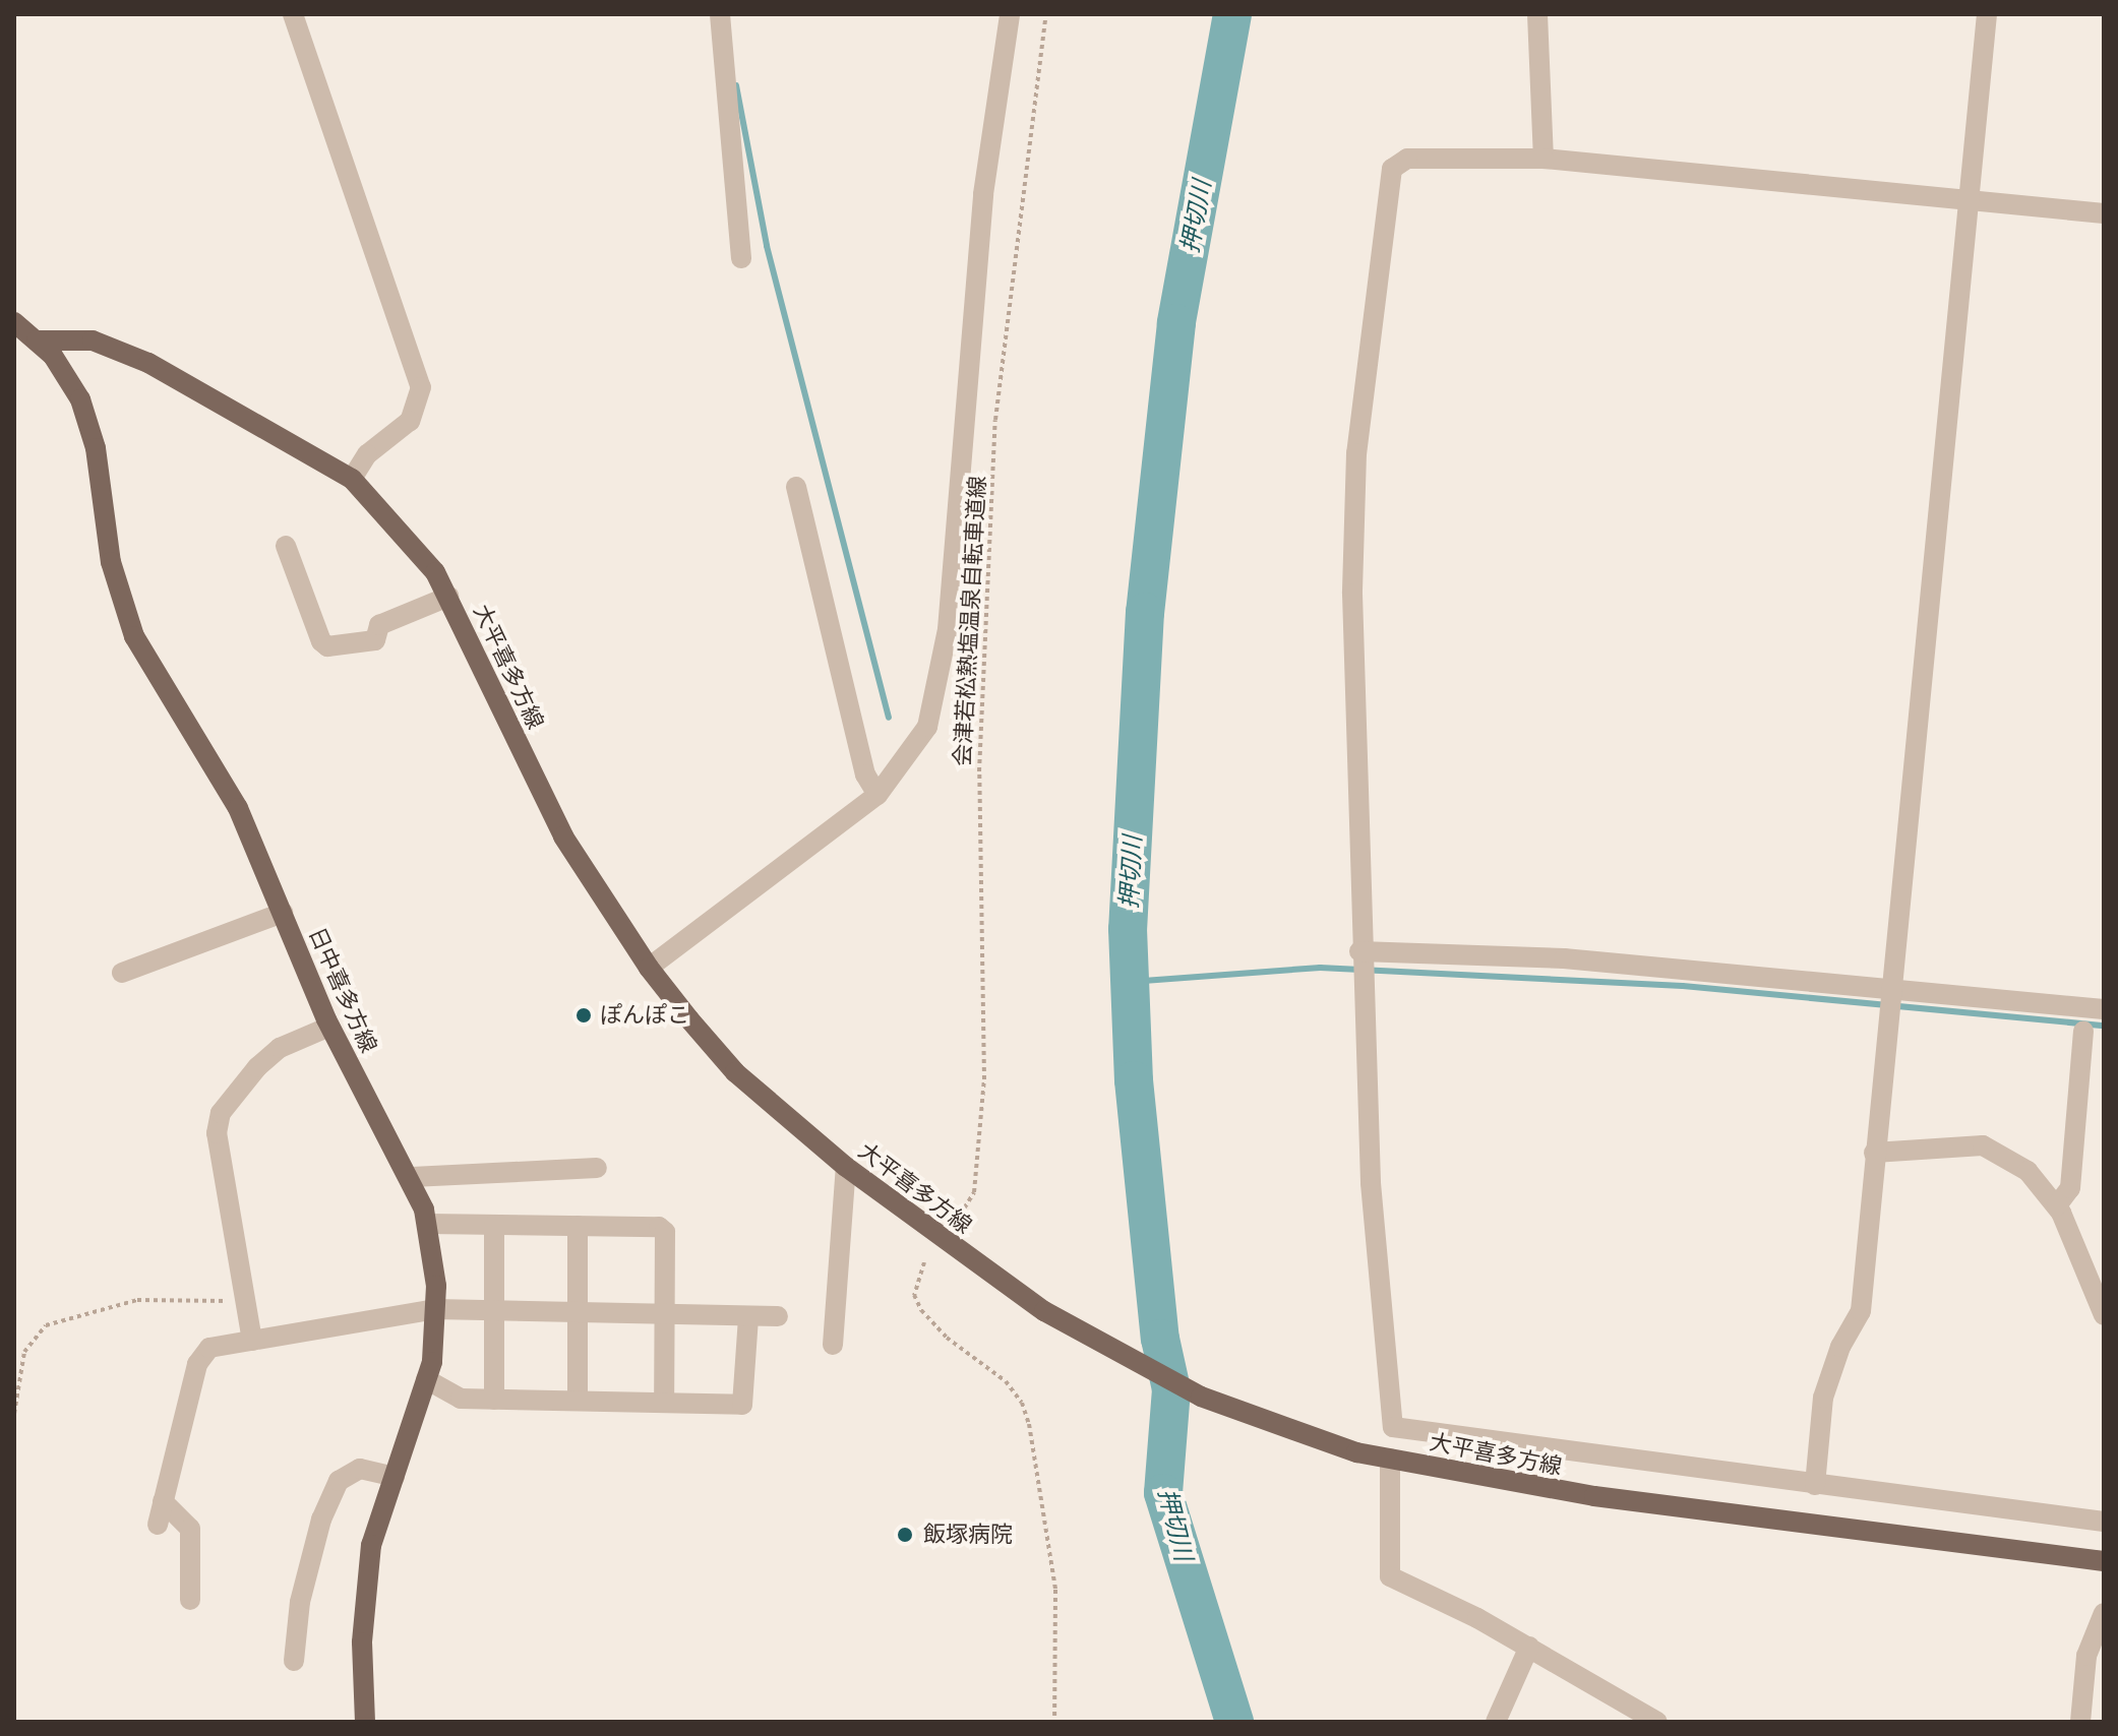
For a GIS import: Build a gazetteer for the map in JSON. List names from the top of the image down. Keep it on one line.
{"streets":{"main road":["大平喜多方線","日中喜多方線"],"path":["会津若松熱塩温泉自転車道線"]},"crossings":[["大平喜多方線","日中喜多方線"]],"water":["押切川"],"places":["ぽんぽこ","飯塚病院"]}
